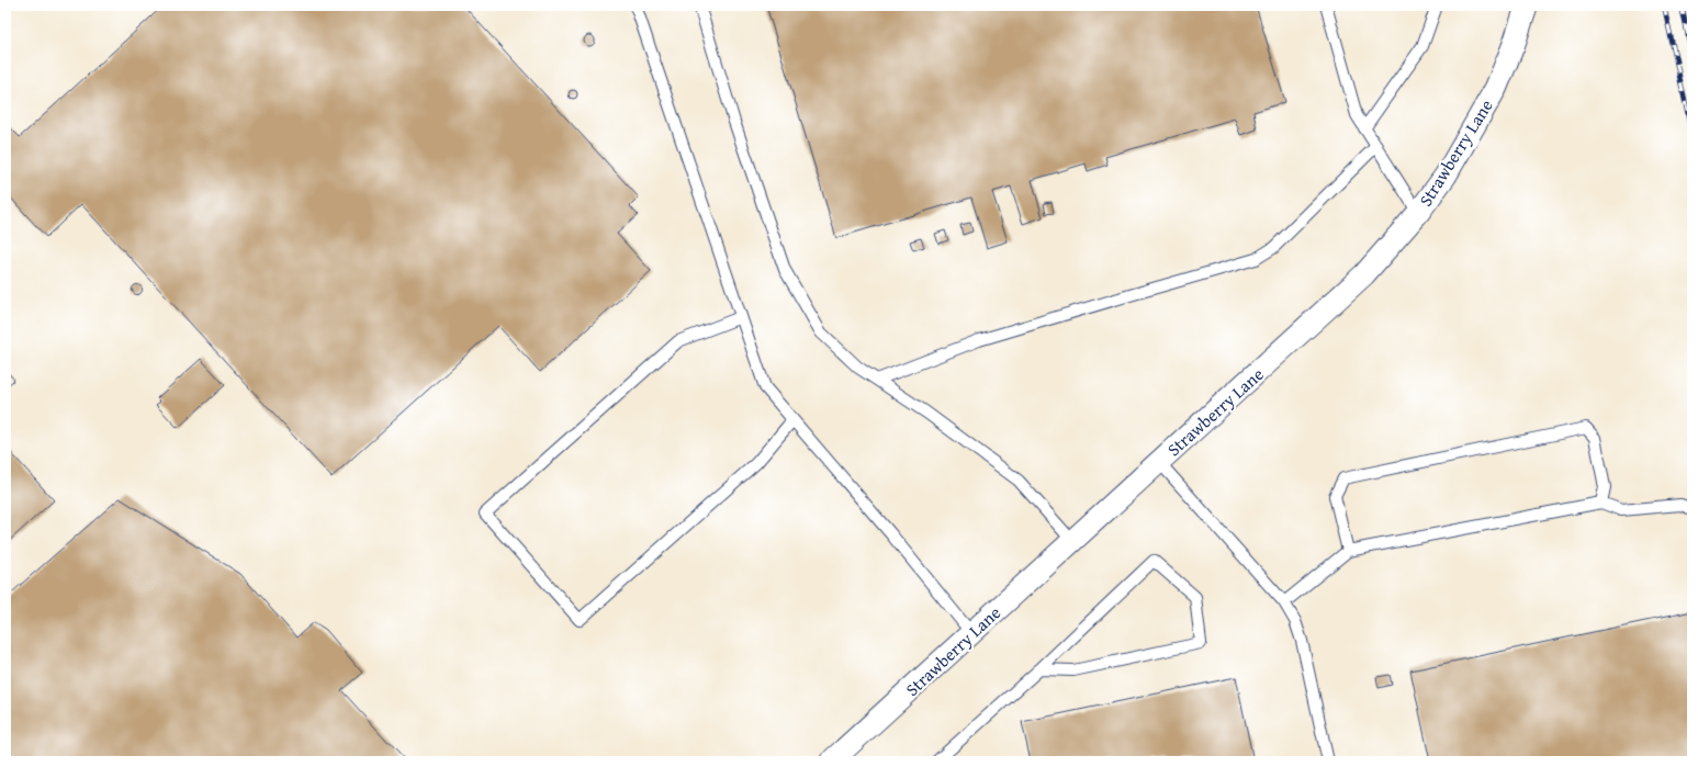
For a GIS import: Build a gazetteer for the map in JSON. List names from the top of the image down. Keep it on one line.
{"streets":{"street":["Strawberry Lane"]}}
